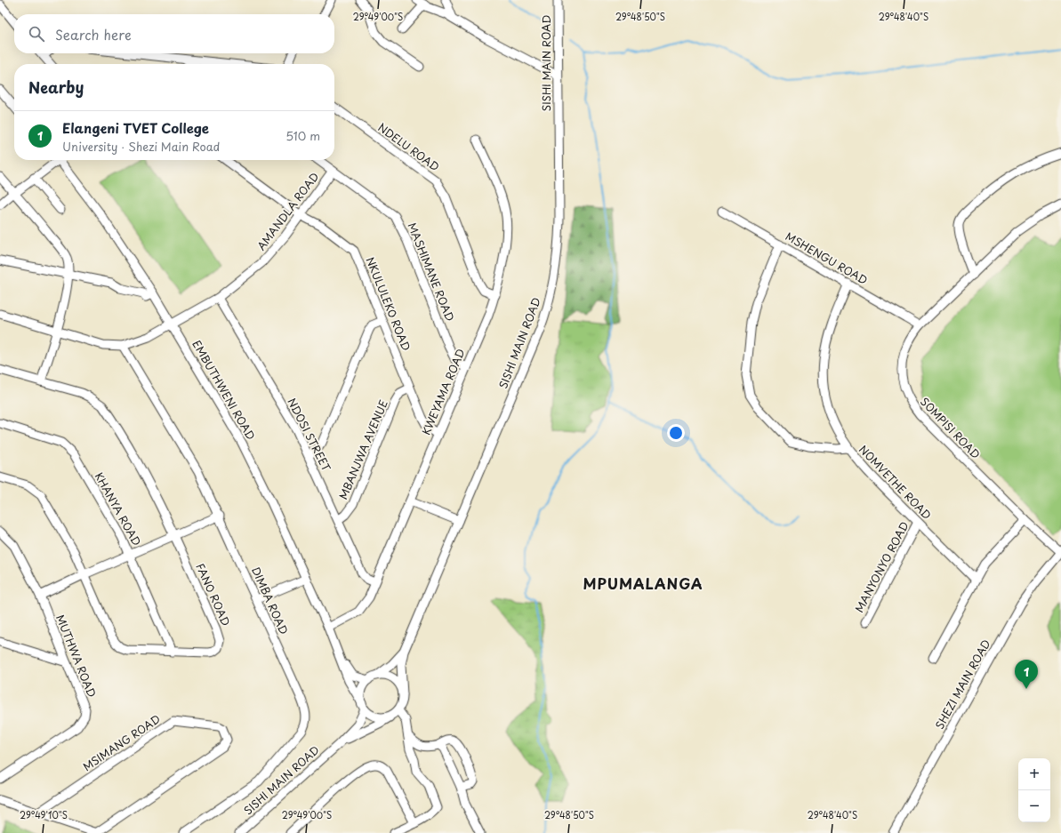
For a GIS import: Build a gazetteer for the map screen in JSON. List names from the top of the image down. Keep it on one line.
{"streets":{"street":["SISHI MAIN ROAD","NDELU ROAD","AMANDLA ROAD","MSHENGU ROAD","MASHIMANE ROAD","NKULULEKO ROAD","EMBUTHWENI ROAD","KWEYAMA ROAD","SOMPISI ROAD","NDOSI STREET","MBANJWA AVENUE","NOMVETHE ROAD","KHANYA ROAD","MANYONYO ROAD","FANO ROAD","DIMBA ROAD","MUTHWA ROAD","SHEZI MAIN ROAD","MSIMANG ROAD"]},"crossings":[["SISHI MAIN ROAD","EMBUTHWENI ROAD"],["NDELU ROAD","KWEYAMA ROAD"],["AMANDLA ROAD","MASHIMANE ROAD"],["AMANDLA ROAD","NKULULEKO ROAD"],["AMANDLA ROAD","EMBUTHWENI ROAD"],["AMANDLA ROAD","NDOSI STREET"],["AMANDLA ROAD","DIMBA ROAD"],["MSHENGU ROAD","SOMPISI ROAD"],["MSHENGU ROAD","NOMVETHE ROAD"],["MASHIMANE ROAD","KWEYAMA ROAD"],["NKULULEKO ROAD","KWEYAMA ROAD"],["NKULULEKO ROAD","MBANJWA AVENUE"],["EMBUTHWENI ROAD","KWEYAMA ROAD"],["KWEYAMA ROAD","NDOSI STREET"],["SOMPISI ROAD","SHEZI MAIN ROAD"],["NDOSI STREET","MBANJWA AVENUE"],["NOMVETHE ROAD","MANYONYO ROAD"],["KHANYA ROAD","FANO ROAD"]],"districts":["MPUMALANGA"],"page":{"search":"Search here","heading":"Nearby","list":[{"mark":"1","name":"Elangeni TVET College","note":"University · Shezi Main Road","value":"510 m"}],"pins":"1","map_buttons":["+","−"]},"coordinates":["29°49'00\"S","29°48'50\"S","29°48'40\"S","29°49'10\"S"]}
